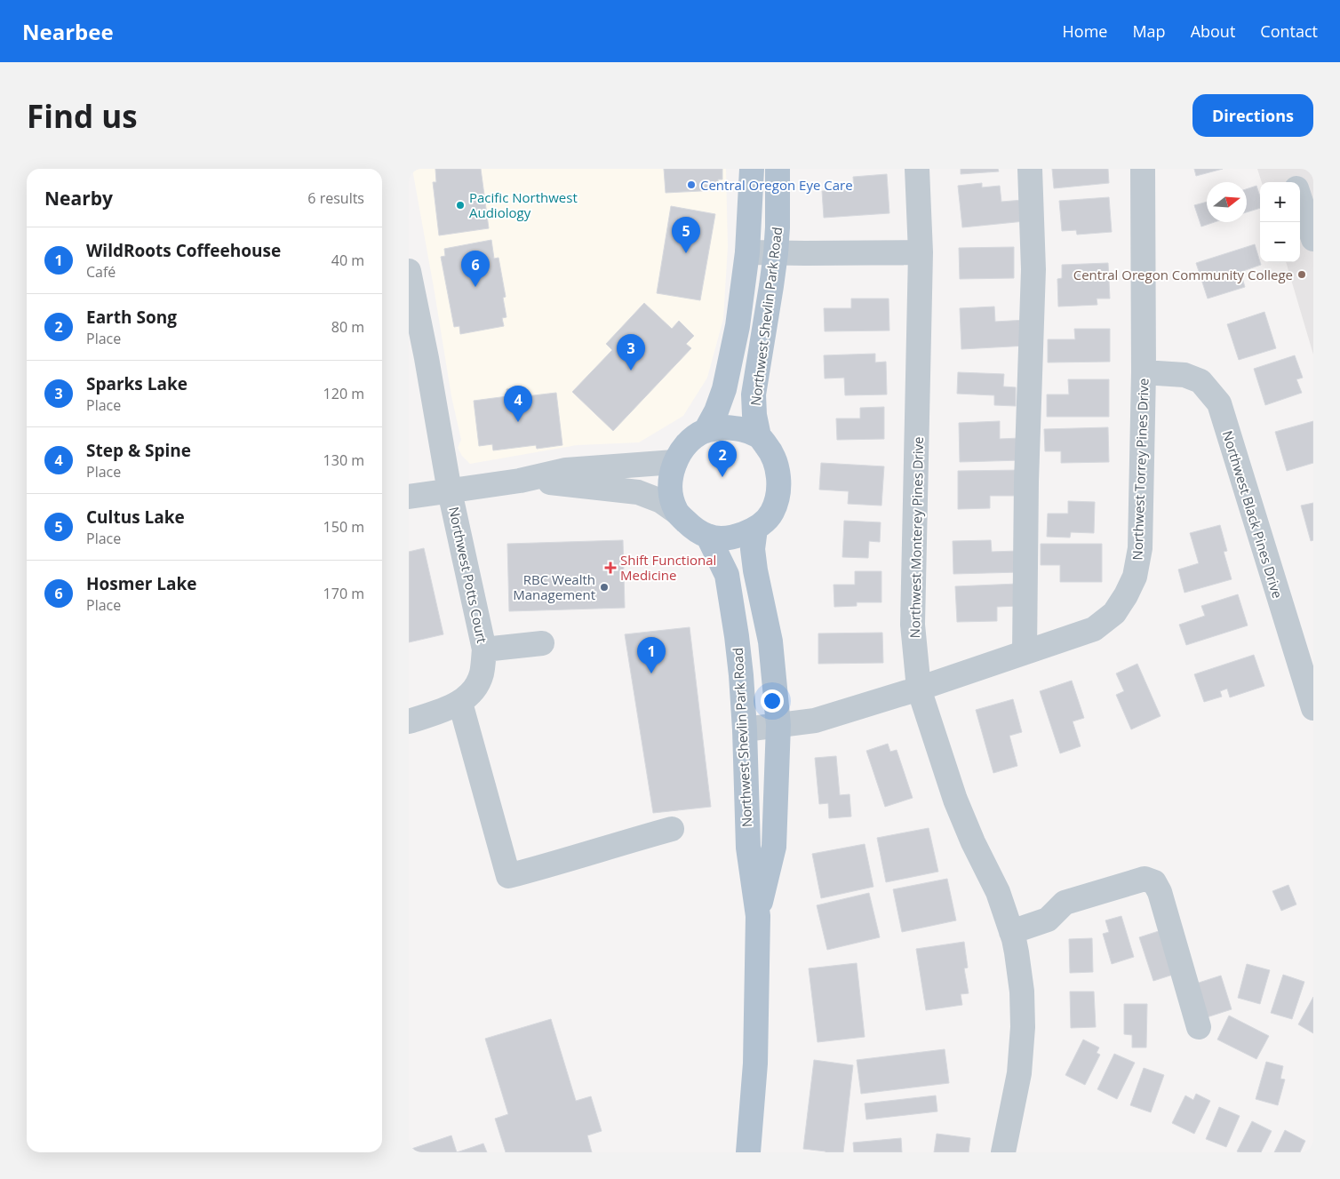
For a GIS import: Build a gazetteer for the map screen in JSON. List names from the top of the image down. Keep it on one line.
{"streets":{"main road":["Northwest Shevlin Park Road"],"street":["Northwest Torrey Pines Drive","Northwest Black Pines Drive","Northwest Monterey Pines Drive","Northwest Potts Court"]},"crossings":[["Northwest Shevlin Park Road","Northwest Torrey Pines Drive"],["Northwest Torrey Pines Drive","Northwest Black Pines Drive"],["Northwest Torrey Pines Drive","Northwest Monterey Pines Drive"]],"places":{"other":["Central Oregon Eye Care","Pacific Northwest Audiology","Central Oregon Community College","RBC Wealth Management"],"health":["Shift Functional Medicine"]},"north":"right","page":{"header":"Nearbee","nav":["Home","Map","About","Contact"],"buttons":"Directions","title":"Find us","heading":["Nearby","6 results"],"map_buttons":["+","−"],"pins":["5","6","3","4","2","1"],"list":[{"mark":"1","name":"WildRoots Coffeehouse","note":"Café","value":"40 m"},{"mark":"2","name":"Earth Song","note":"Place","value":"80 m"},{"mark":"3","name":"Sparks Lake","note":"Place","value":"120 m"},{"mark":"4","name":"Step & Spine","note":"Place","value":"130 m"},{"mark":"5","name":"Cultus Lake","note":"Place","value":"150 m"},{"mark":"6","name":"Hosmer Lake","note":"Place","value":"170 m"}]}}
